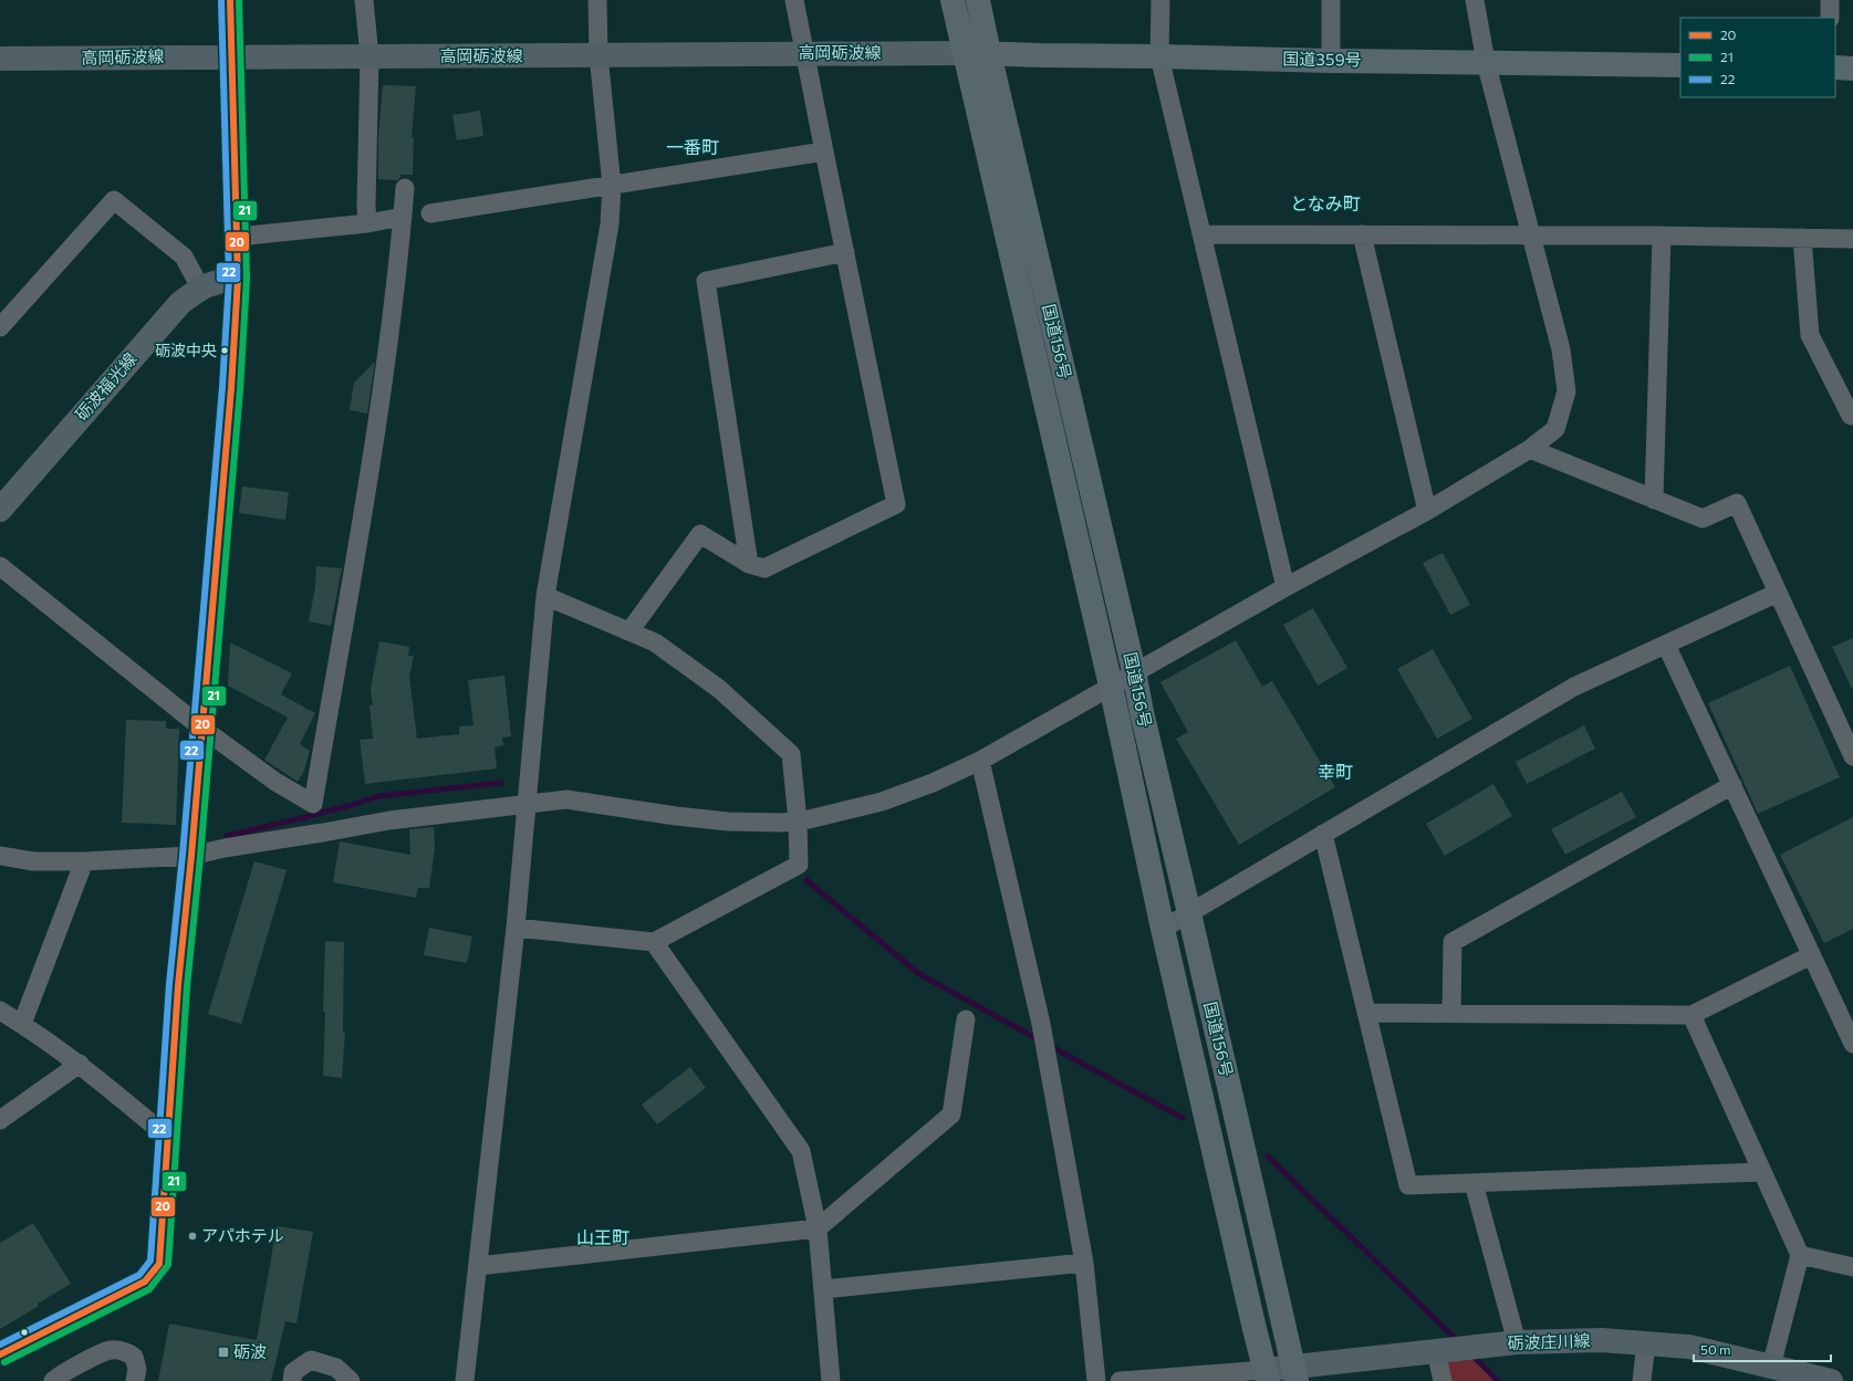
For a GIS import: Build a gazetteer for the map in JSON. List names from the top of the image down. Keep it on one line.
{"streets":{"highway":["国道359号","国道156号"],"main road":["高岡砺波線","砺波福光線","砺波庄川線"]},"crossings":[["高岡砺波線","国道359号"],["高岡砺波線","国道156号"],["国道359号","国道156号"],["国道156号","砺波庄川線"]],"districts":["一番町","となみ町","幸町","山王町"],"places":{"other":["砺波中央","アパホテル"],"transit":["砺波"]},"lines":["transit line 20","transit line 21","transit line 22"],"legend":["20","21","22"],"scale_bar":"50 m"}
